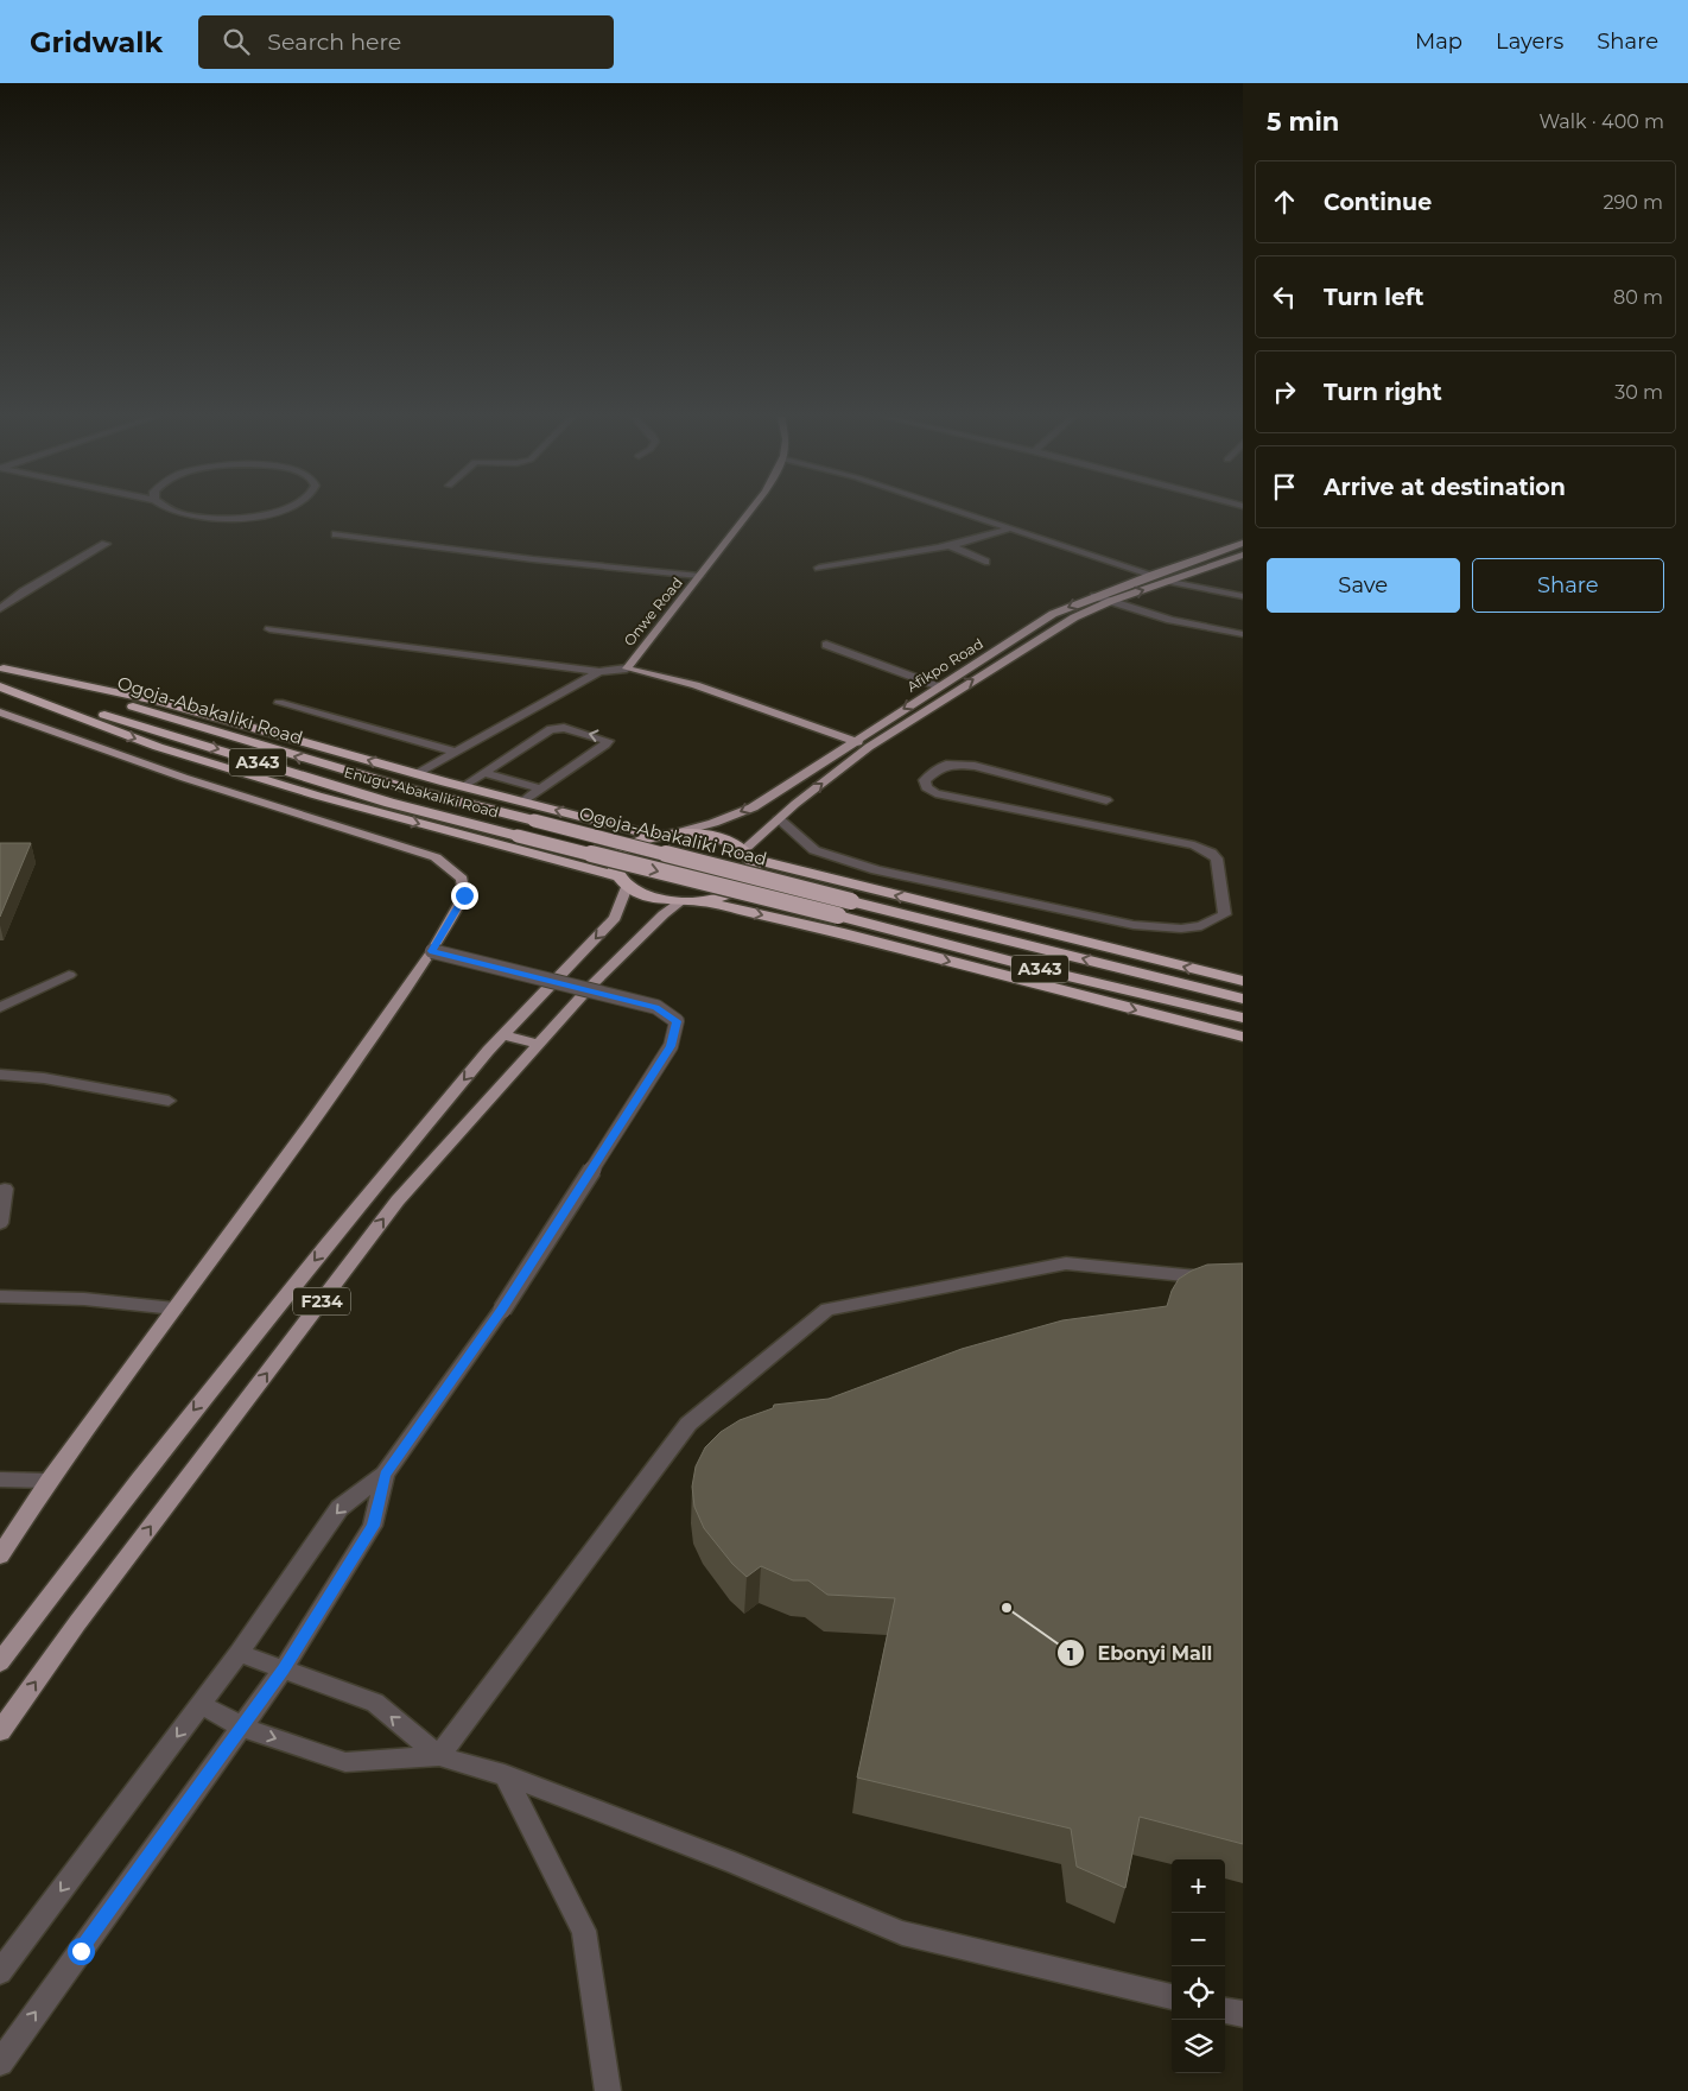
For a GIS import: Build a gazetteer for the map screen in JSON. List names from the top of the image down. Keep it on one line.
{"streets":{"highway":["Ogoja-Abakaliki Road","A343","Enugu-Abakaliki Road"],"main road":["Onwe Road","Afikpo Road","F234"]},"crossings":[["Onwe Road","Afikpo Road"]],"places":["Ebonyi Mall"],"page":{"header":"Gridwalk","search":"Search here","nav":["Map","Layers","Share"],"heading":["5 min","Walk · 400 m"],"list":[["Continue","290 m"],["Turn left","80 m"],["Turn right","30 m"],"Arrive at destination"],"buttons":["Save","Share"],"map_buttons":["+","−"]}}
